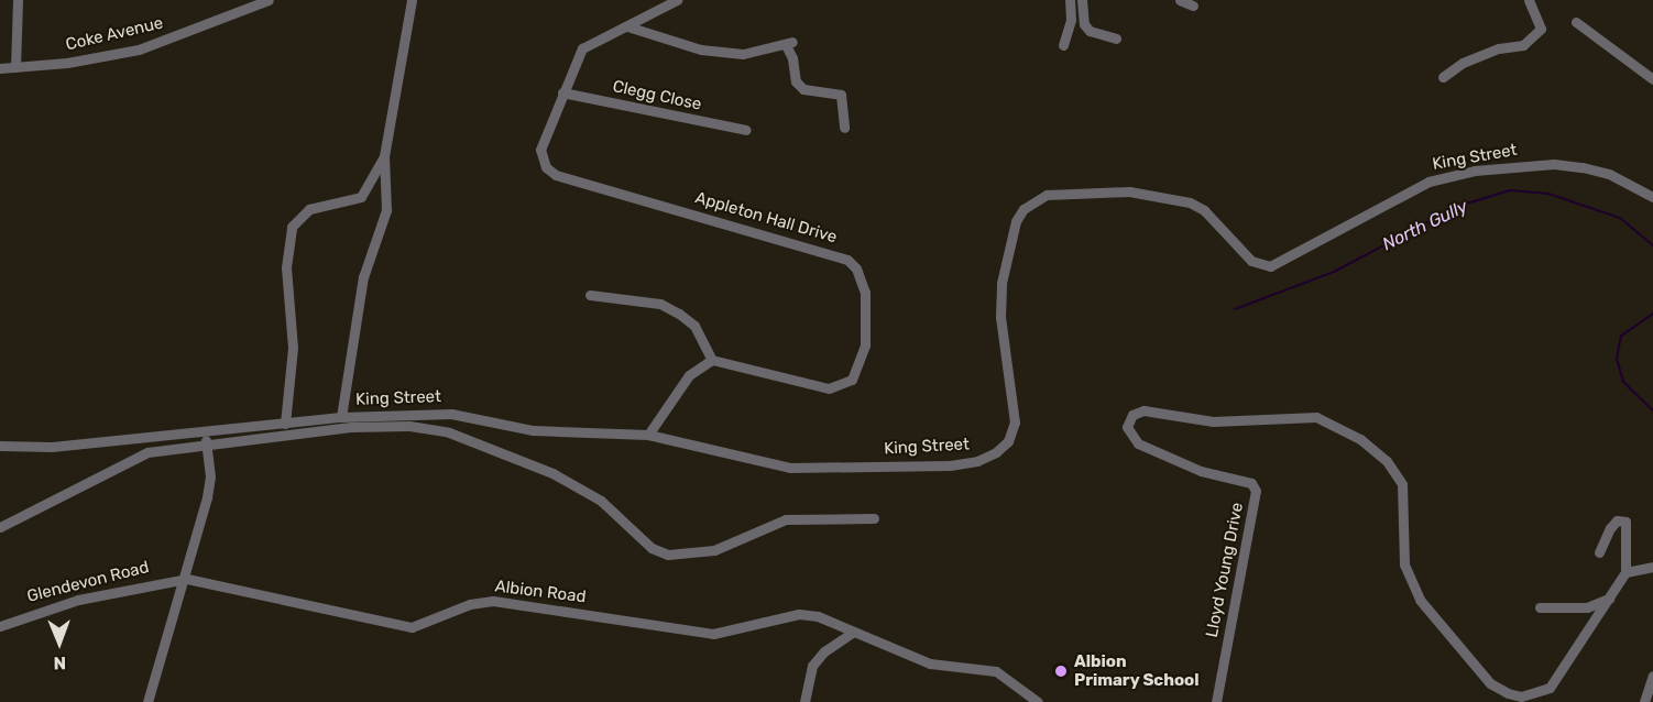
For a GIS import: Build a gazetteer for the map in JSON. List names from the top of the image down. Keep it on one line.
{"streets":{"street":["Coke Avenue","Clegg Close","King Street","Appleton Hall Drive","Lloyd Young Drive","Glendevon Road","Albion Road"]},"crossings":[["Clegg Close","Appleton Hall Drive"],["Glendevon Road","Albion Road"]],"water":["North Gully"],"places":["Albion Primary School"],"north":"bottom"}
